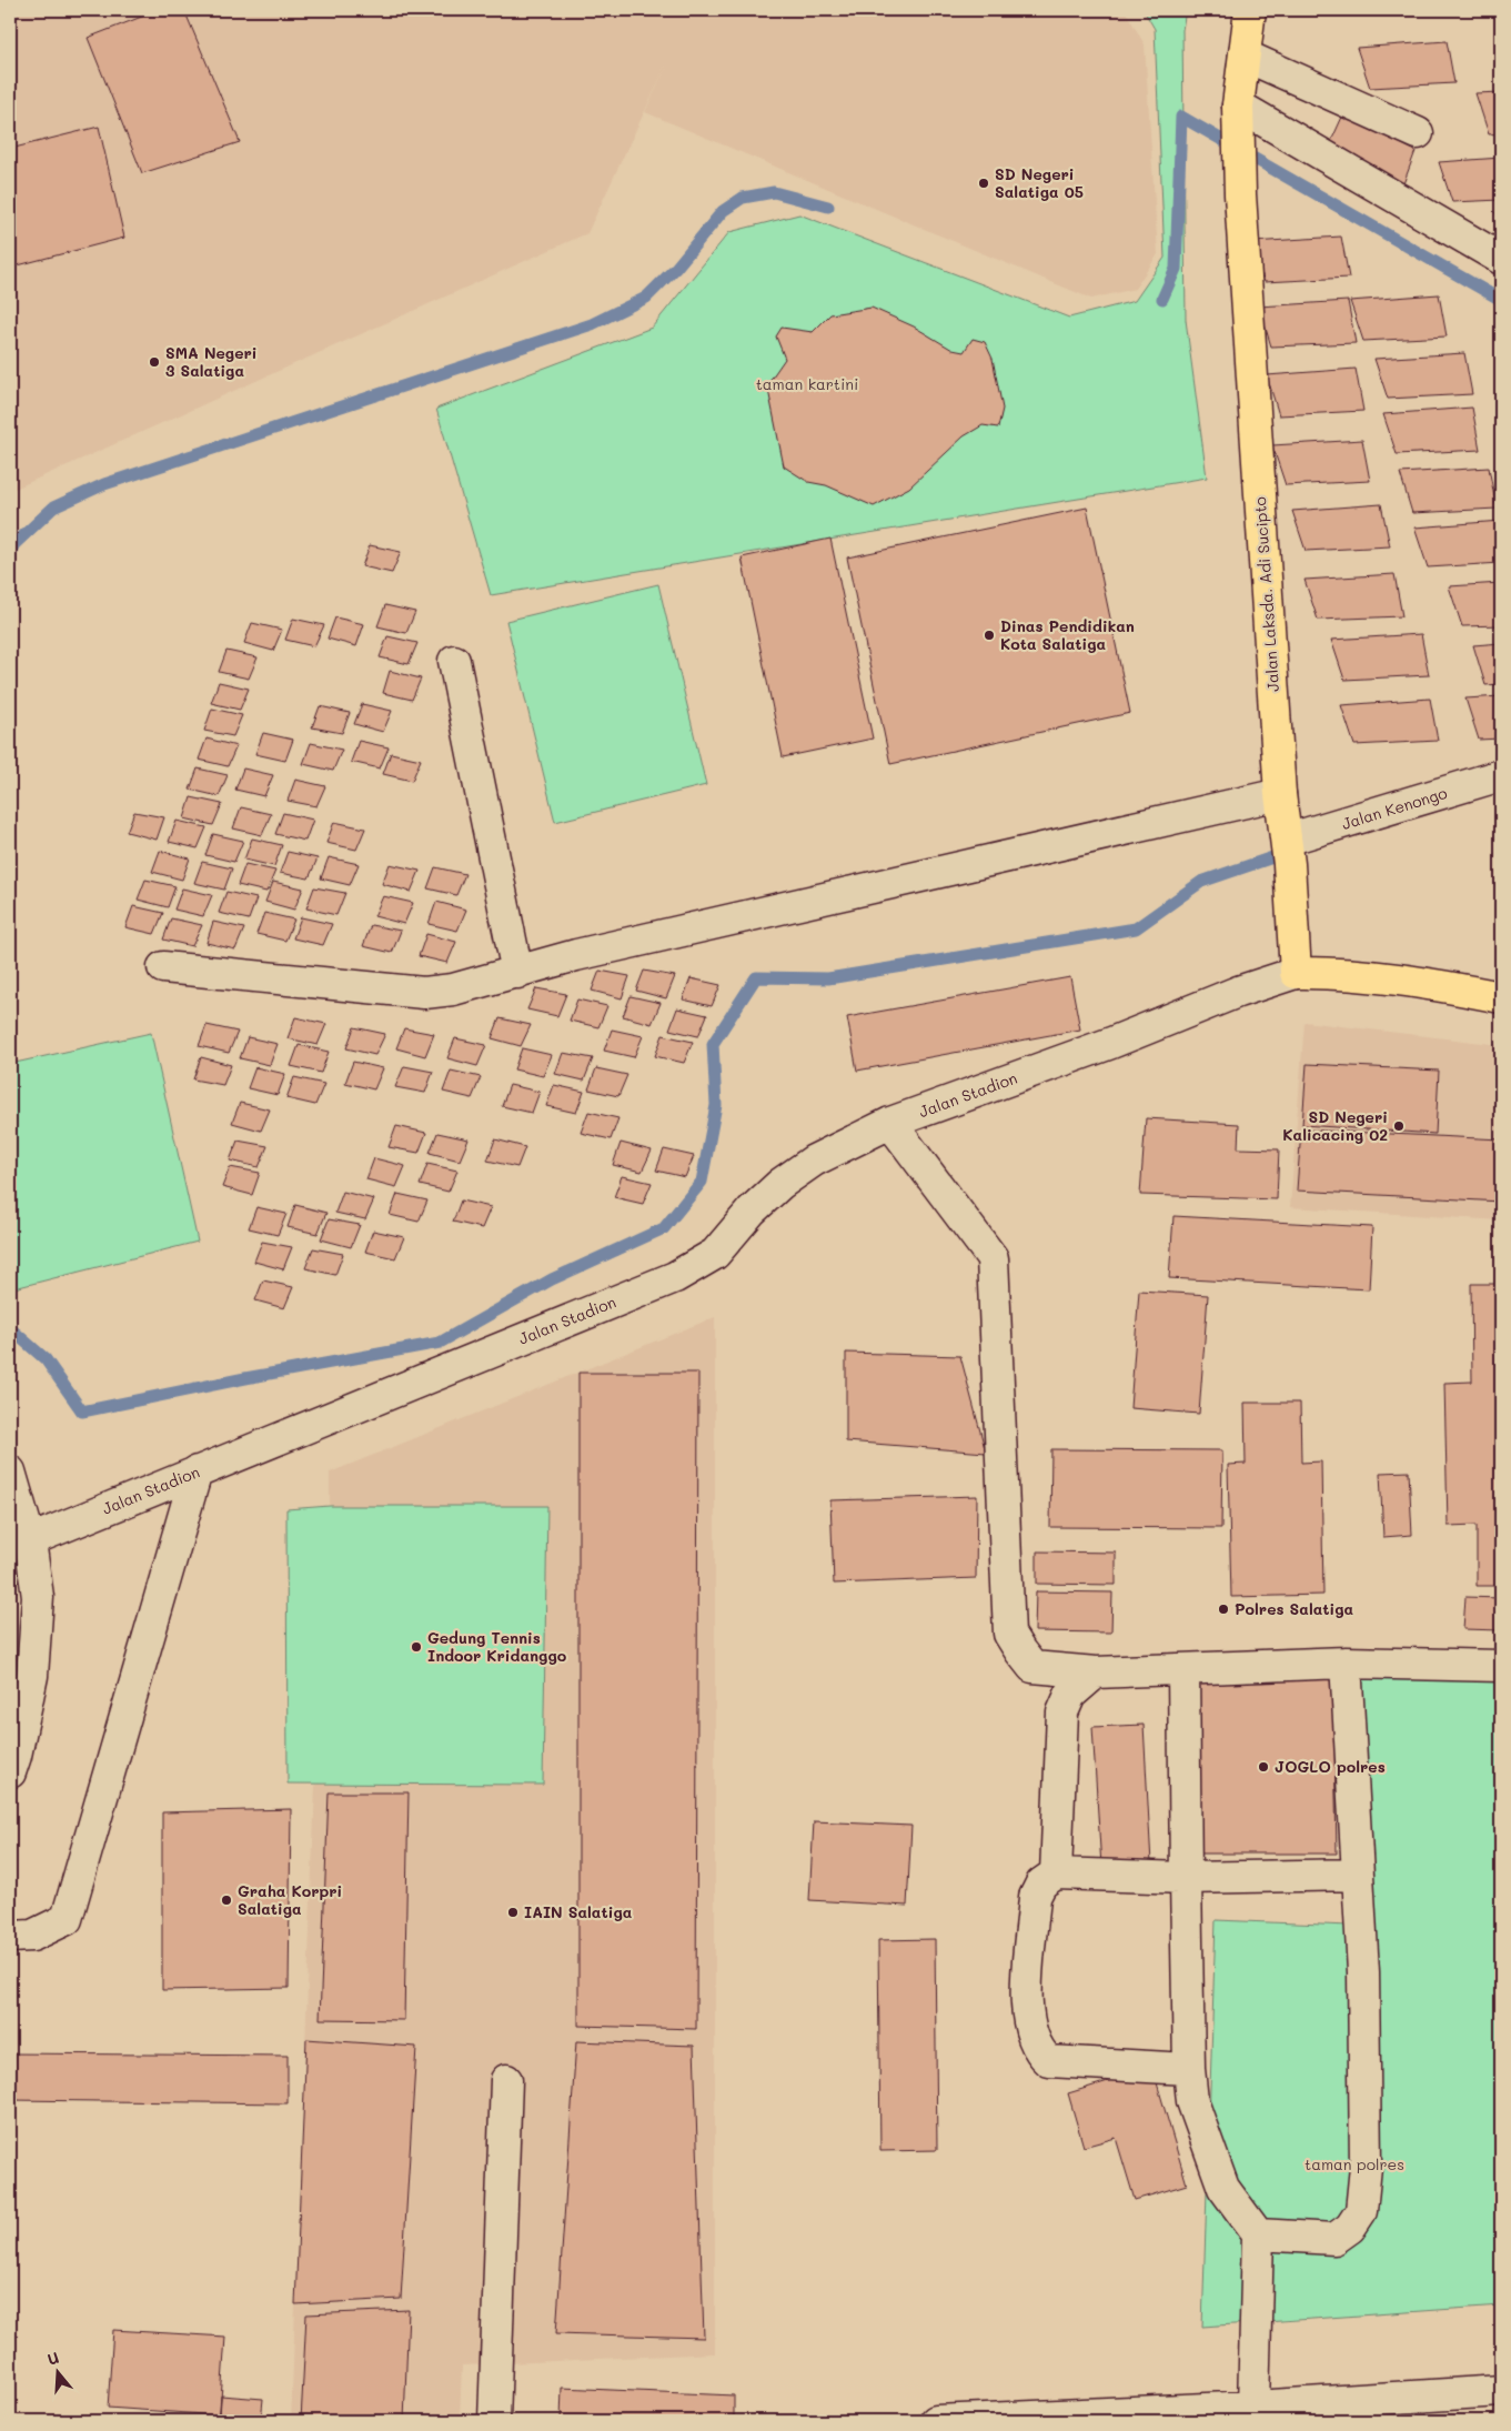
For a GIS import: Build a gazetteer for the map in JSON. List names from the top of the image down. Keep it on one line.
{"streets":{"main road":["Jalan Laksda. Adi Sucipto"],"street":["Jalan Kenongo","Jalan Stadion"]},"crossings":[["Jalan Laksda. Adi Sucipto","Jalan Kenongo"],["Jalan Laksda. Adi Sucipto","Jalan Stadion"]],"parks":["taman kartini","taman polres"],"places":["SD Negeri Salatiga 05","SMA Negeri 3 Salatiga","Dinas Pendidikan Kota Salatiga","SD Negeri Kalicacing 02","Polres Salatiga","Gedung Tennis Indoor Kridanggo","JOGLO polres","Graha Korpri Salatiga","IAIN Salatiga"],"north":"top"}
